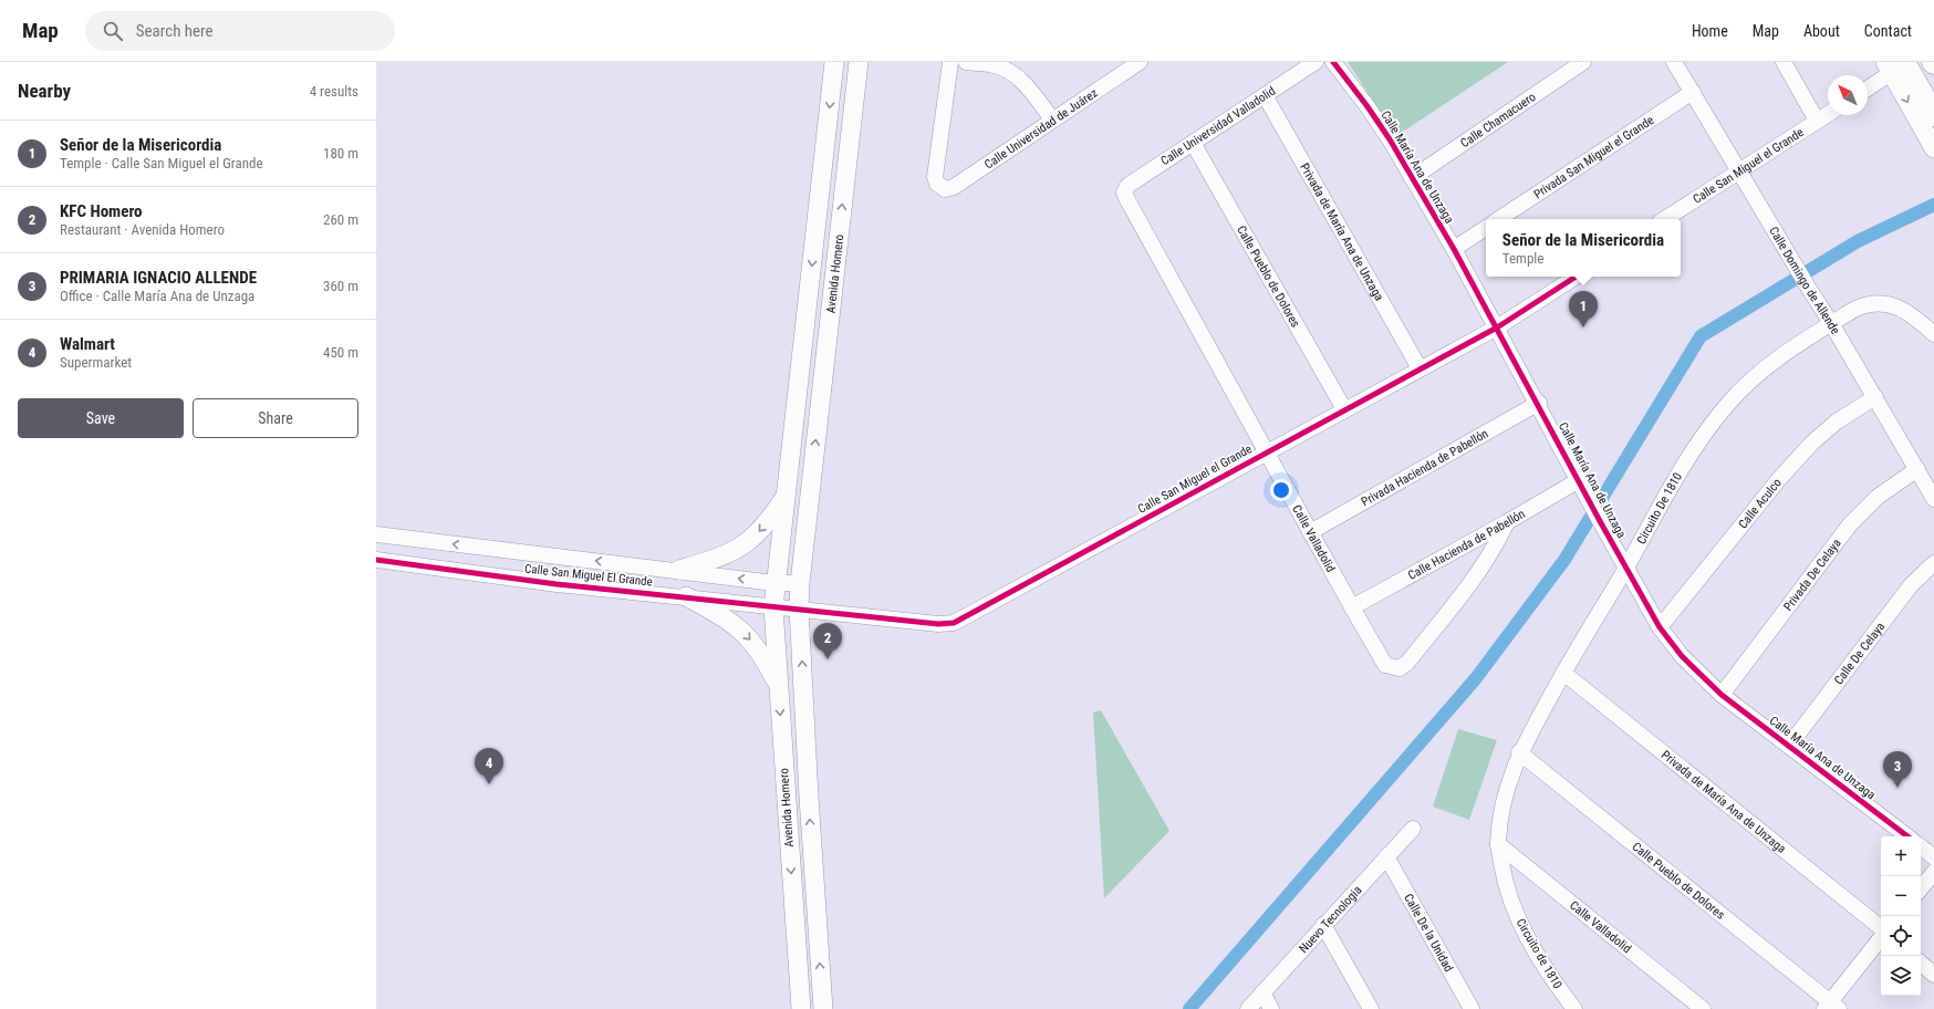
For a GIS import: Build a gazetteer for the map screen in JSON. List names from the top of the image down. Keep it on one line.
{"streets":{"main road":["Avenida Homero"],"street":["Calle Chamacuero","Calle Universidad Valladolid","Calle Universidad de Juárez","Privada San Miguel el Grande","Calle San Miguel el Grande","Calle María Ana de Unzaga","Privada de María Ana de Unzaga","Calle Pueblo de Dolores","Calle Domingo de Allende","Privada Hacienda de Pabellón","Calle Aculco","Circuito De 1810","Calle Valladolid","Calle Hacienda de Pabellón","Privada De Celaya","Calle San Miguel El Grande","Calle De Celaya","Nuevo Tecnologia","Calle De la Unidad","Circuito de 1810"]},"crossings":[["Calle Chamacuero","Calle María Ana de Unzaga"],["Calle Universidad Valladolid","Privada de María Ana de Unzaga"],["Calle Universidad Valladolid","Calle Pueblo de Dolores"],["Calle Universidad Valladolid","Calle Valladolid"],["Privada San Miguel el Grande","Calle Domingo de Allende"],["Calle San Miguel el Grande","Calle María Ana de Unzaga"],["Calle San Miguel el Grande","Privada de María Ana de Unzaga"],["Calle San Miguel el Grande","Avenida Homero"],["Calle San Miguel el Grande","Calle Pueblo de Dolores"],["Calle San Miguel el Grande","Calle Domingo de Allende"],["Calle San Miguel el Grande","Calle Valladolid"],["Calle San Miguel el Grande","Calle San Miguel El Grande"],["Calle María Ana de Unzaga","Privada Hacienda de Pabellón"],["Calle María Ana de Unzaga","Calle Aculco"],["Calle María Ana de Unzaga","Circuito De 1810"],["Calle María Ana de Unzaga","Calle Hacienda de Pabellón"],["Calle María Ana de Unzaga","Privada De Celaya"],["Calle María Ana de Unzaga","Calle De Celaya"],["Privada de María Ana de Unzaga","Circuito De 1810"],["Avenida Homero","Calle San Miguel El Grande"],["Calle Pueblo de Dolores","Circuito De 1810"],["Calle Domingo de Allende","Calle Aculco"],["Calle Domingo de Allende","Circuito De 1810"],["Calle Domingo de Allende","Privada De Celaya"],["Privada Hacienda de Pabellón","Calle Valladolid"],["Circuito De 1810","Calle Valladolid"],["Circuito De 1810","Circuito de 1810"],["Calle Valladolid","Calle Hacienda de Pabellón"],["Calle Valladolid","Circuito de 1810"],["Nuevo Tecnologia","Calle De la Unidad"]],"north":"top left","page":{"header":"Map","search":"Search here","nav":["Home","Map","About","Contact"],"heading":["Nearby","4 results"],"list":[{"mark":"1","name":"Señor de la Misericordia","note":"Temple · Calle San Miguel el Grande","value":"180 m"},{"mark":"2","name":"KFC Homero","note":"Restaurant · Avenida Homero","value":"260 m"},{"mark":"3","name":"PRIMARIA IGNACIO ALLENDE","note":"Office · Calle María Ana de Unzaga","value":"360 m"},{"mark":"4","name":"Walmart","note":"Supermarket","value":"450 m"}],"popup":["Señor de la Misericordia","Temple"],"pins":["1","2","4","3"],"buttons":["Save","Share"],"map_buttons":["+","−"]}}
